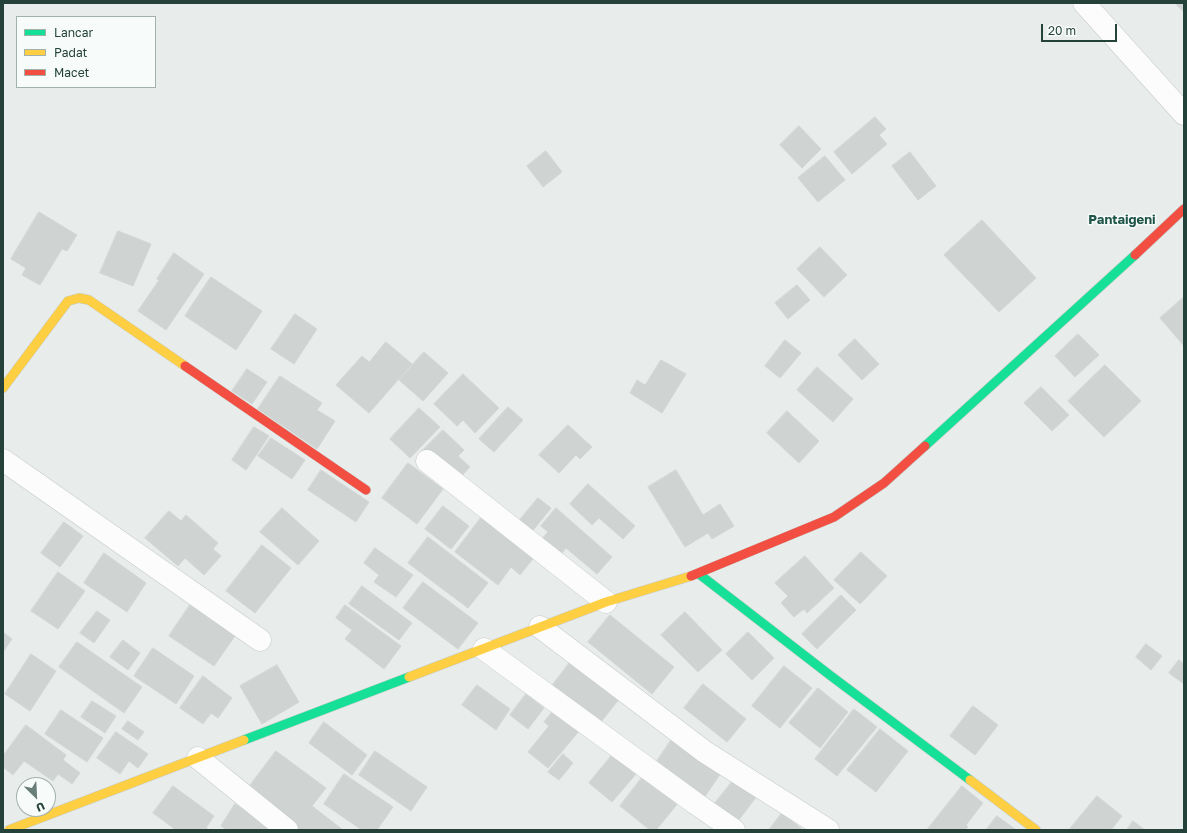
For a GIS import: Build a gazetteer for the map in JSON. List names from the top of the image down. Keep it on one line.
{"districts":["Pantaigeni"],"legend":["Lancar","Padat","Macet"],"scale_bar":"20 m","north":"bottom right"}
